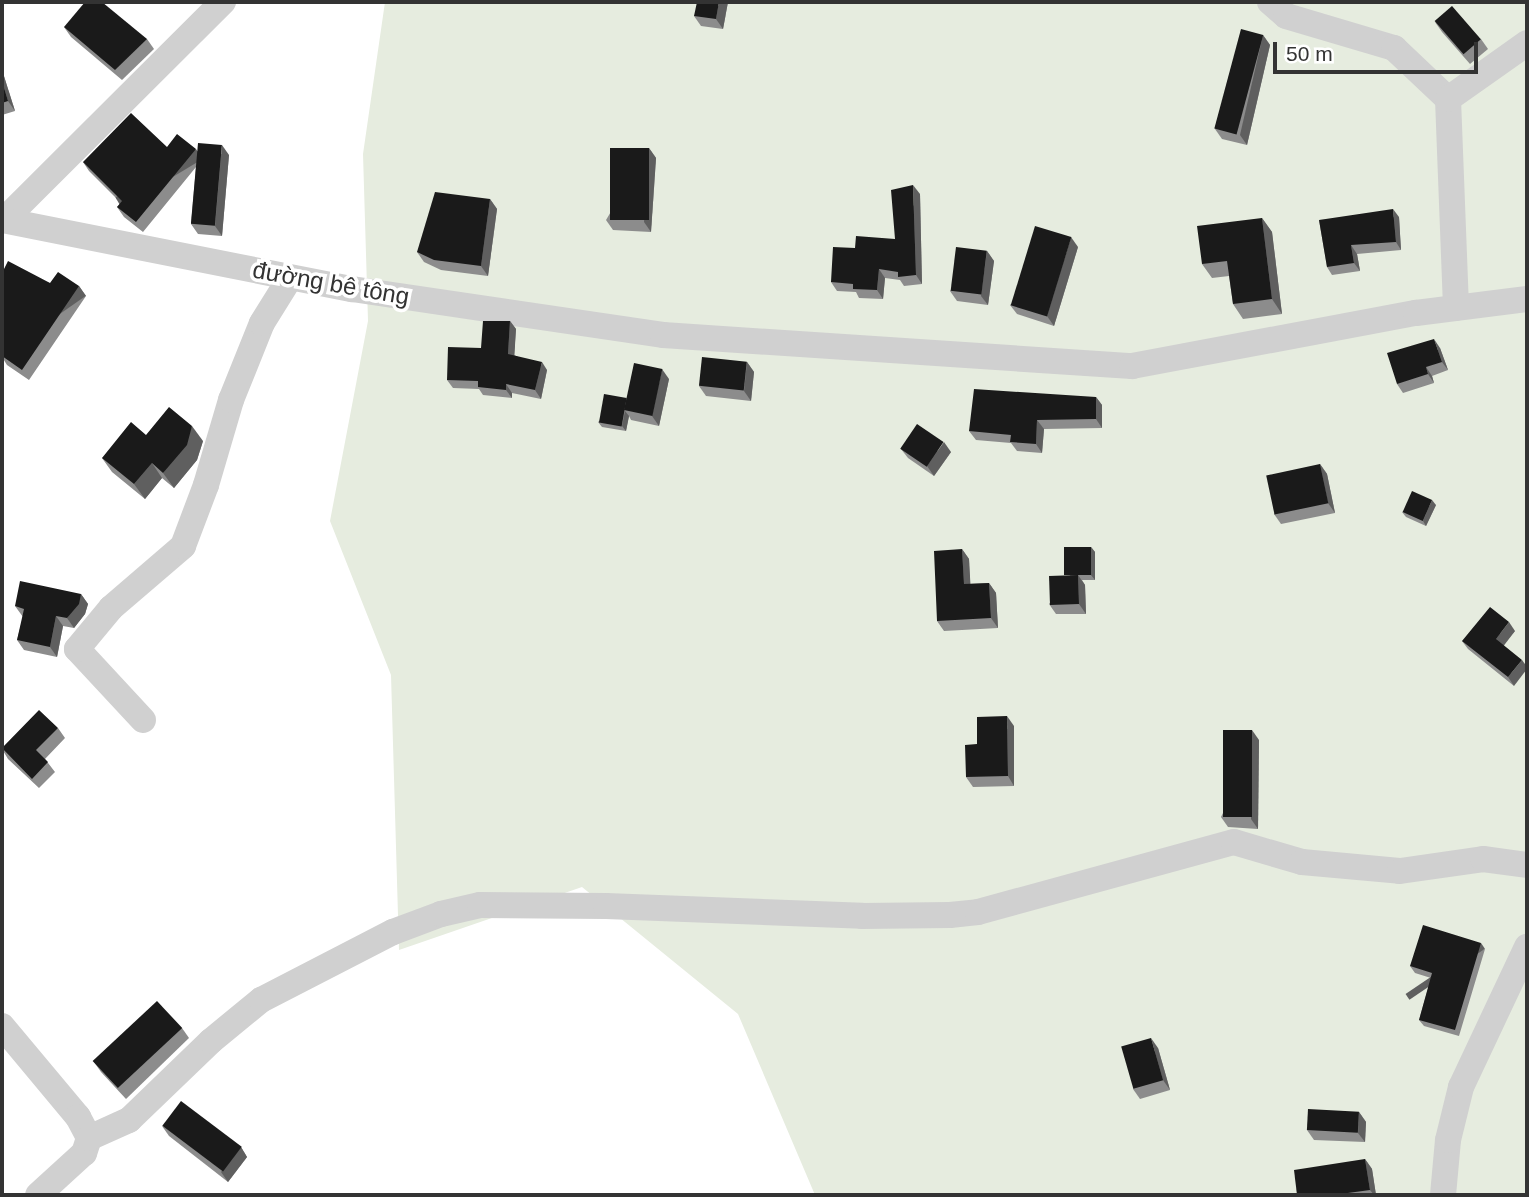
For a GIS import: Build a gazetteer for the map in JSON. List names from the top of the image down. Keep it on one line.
{"streets":{"street":["đường bê tông"]},"scale_bar":"50 m"}
